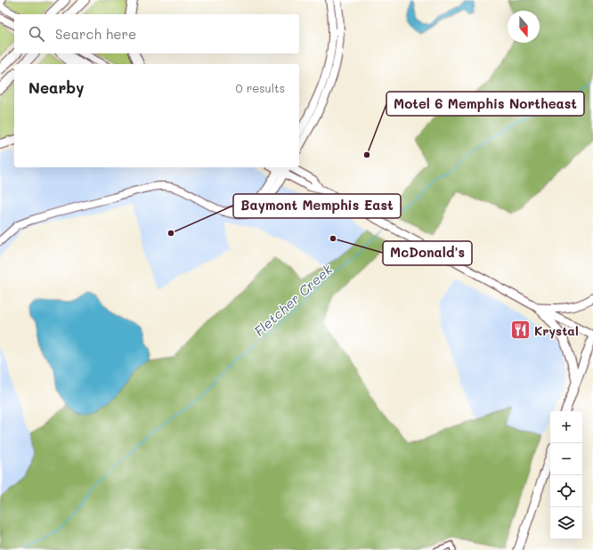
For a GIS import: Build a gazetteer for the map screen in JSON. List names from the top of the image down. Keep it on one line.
{"water":["Fletcher Creek"],"places":{"other":["Motel 6 Memphis Northeast","Baymont Memphis East","McDonald's"],"restaurant":["Krystal"]},"north":"bottom","page":{"search":"Search here","heading":["Nearby","0 results"],"map_buttons":["+","−"]}}
